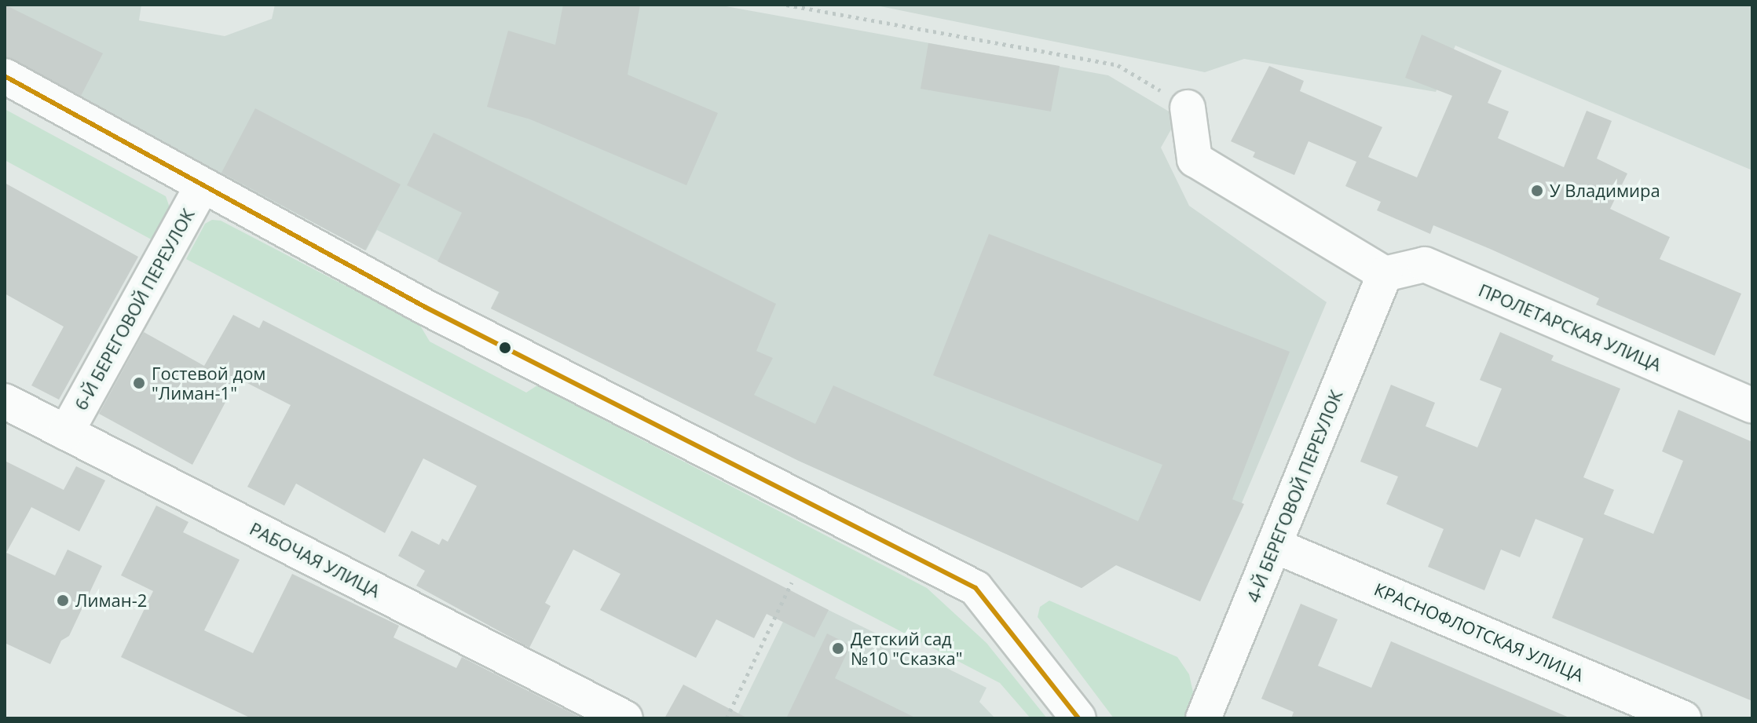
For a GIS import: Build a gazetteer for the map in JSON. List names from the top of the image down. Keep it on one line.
{"streets":{"street":["6-Й БЕРЕГОВОЙ ПЕРЕУЛОК","ПРОЛЕТАРСКАЯ УЛИЦА","4-Й БЕРЕГОВОЙ ПЕРЕУЛОК","РАБОЧАЯ УЛИЦА","КРАСНОФЛОТСКАЯ УЛИЦА"]},"crossings":[["6-Й БЕРЕГОВОЙ ПЕРЕУЛОК","РАБОЧАЯ УЛИЦА"],["ПРОЛЕТАРСКАЯ УЛИЦА","4-Й БЕРЕГОВОЙ ПЕРЕУЛОК"],["4-Й БЕРЕГОВОЙ ПЕРЕУЛОК","КРАСНОФЛОТСКАЯ УЛИЦА"]],"places":["У Владимира","Гостевой дом \"Лиман-1\"","Лиман-2","Детский сад №10 \"Сказка\""]}
